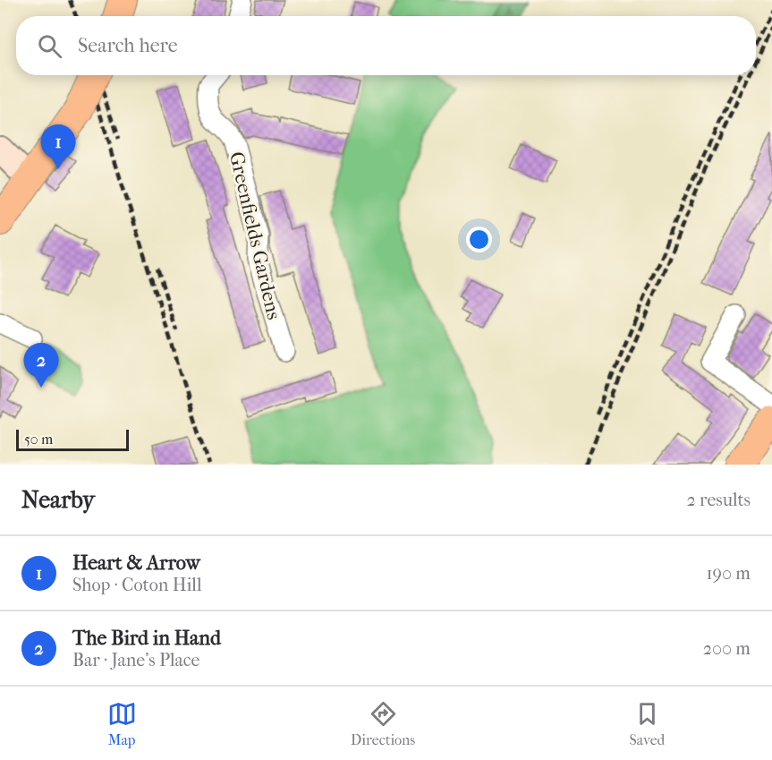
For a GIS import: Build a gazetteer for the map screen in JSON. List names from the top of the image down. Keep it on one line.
{"streets":{"street":["Greenfields Gardens"]},"scale_bar":"50 m","page":{"search":"Search here","pins":["1","2"],"scale":"50 m","heading":["Nearby","2 results"],"list":[{"mark":"1","name":"Heart & Arrow","note":"Shop · Coton Hill","value":"190 m"},{"mark":"2","name":"The Bird in Hand","note":"Bar · Jane's Place","value":"200 m"}],"nav":["Map","Directions","Saved"]}}
